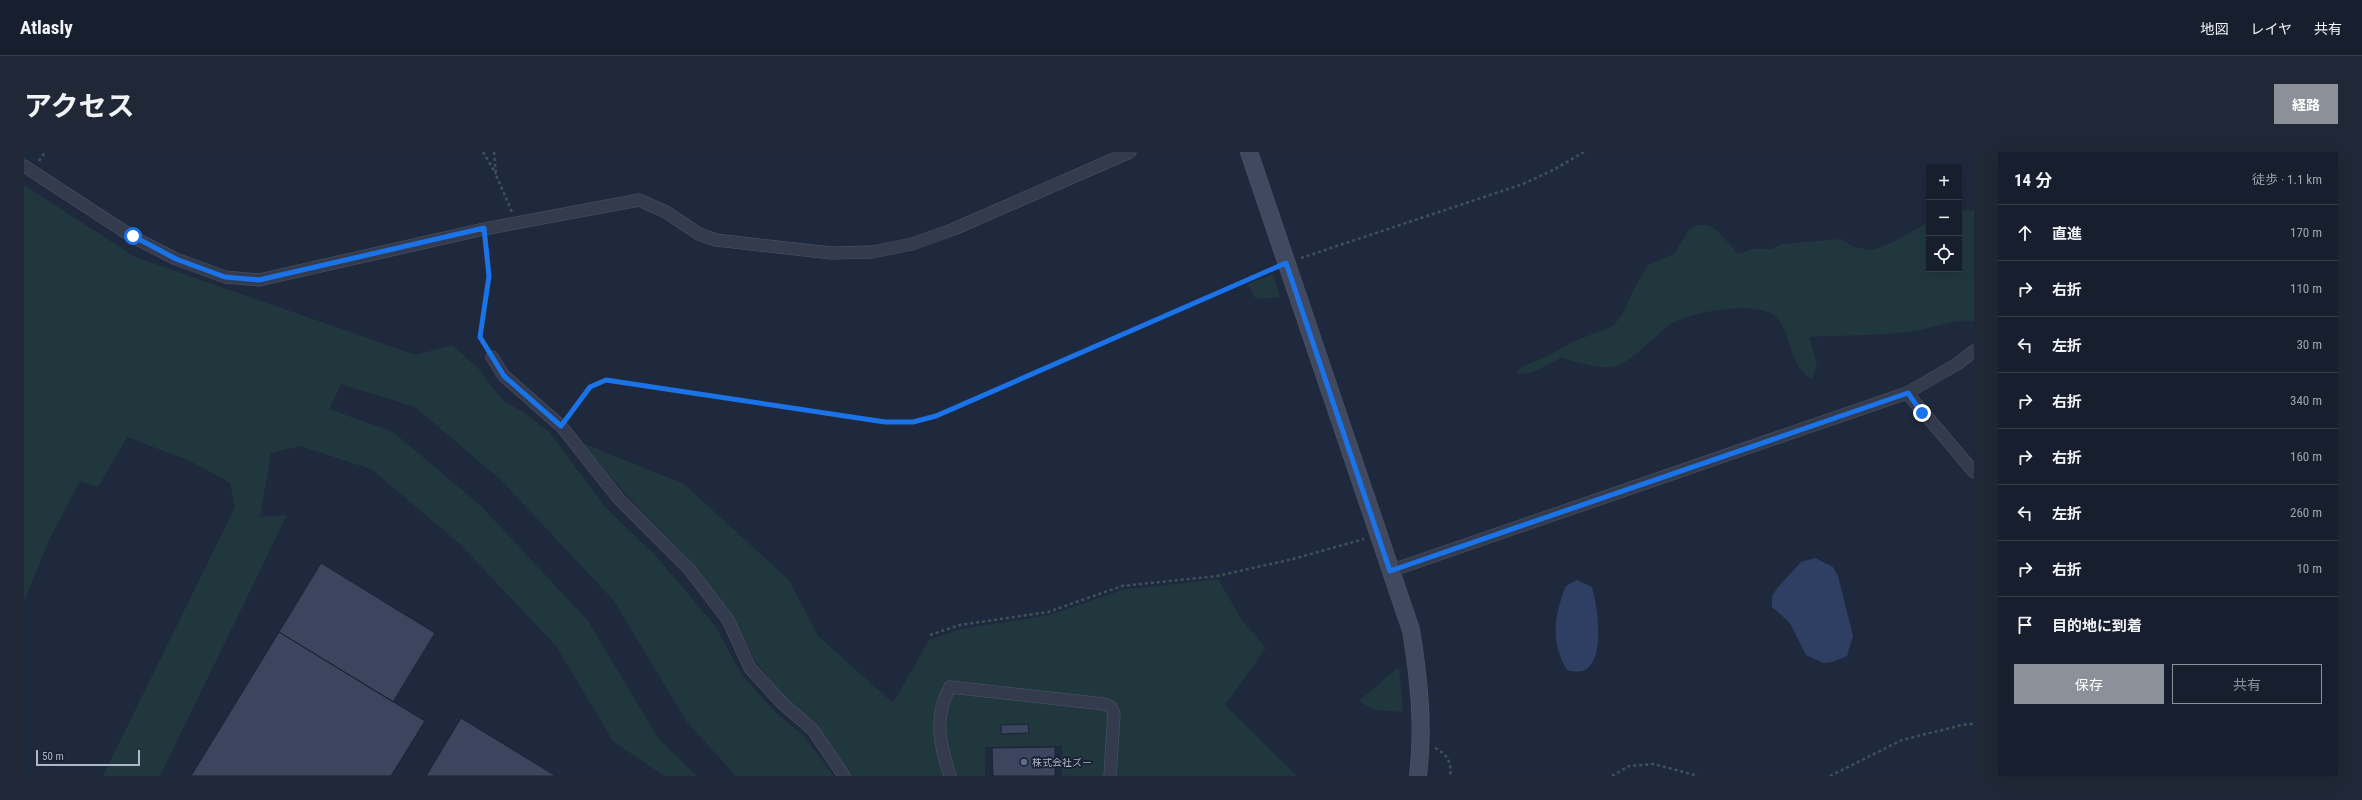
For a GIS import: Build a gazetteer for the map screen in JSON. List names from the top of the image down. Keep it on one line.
{"places":["株式会社ズー"],"scale_bar":"50 m","page":{"header":"Atlasly","nav":["地図","レイヤ","共有"],"title":"アクセス","buttons":["経路",["保存","共有"]],"heading":["14 分","徒歩 · 1.1 km"],"map_buttons":["+","−"],"list":[["直進","170 m"],["右折","110 m"],["左折","30 m"],["右折","340 m"],["右折","160 m"],["左折","260 m"],["右折","10 m"],"目的地に到着"],"scale":"50 m"}}
